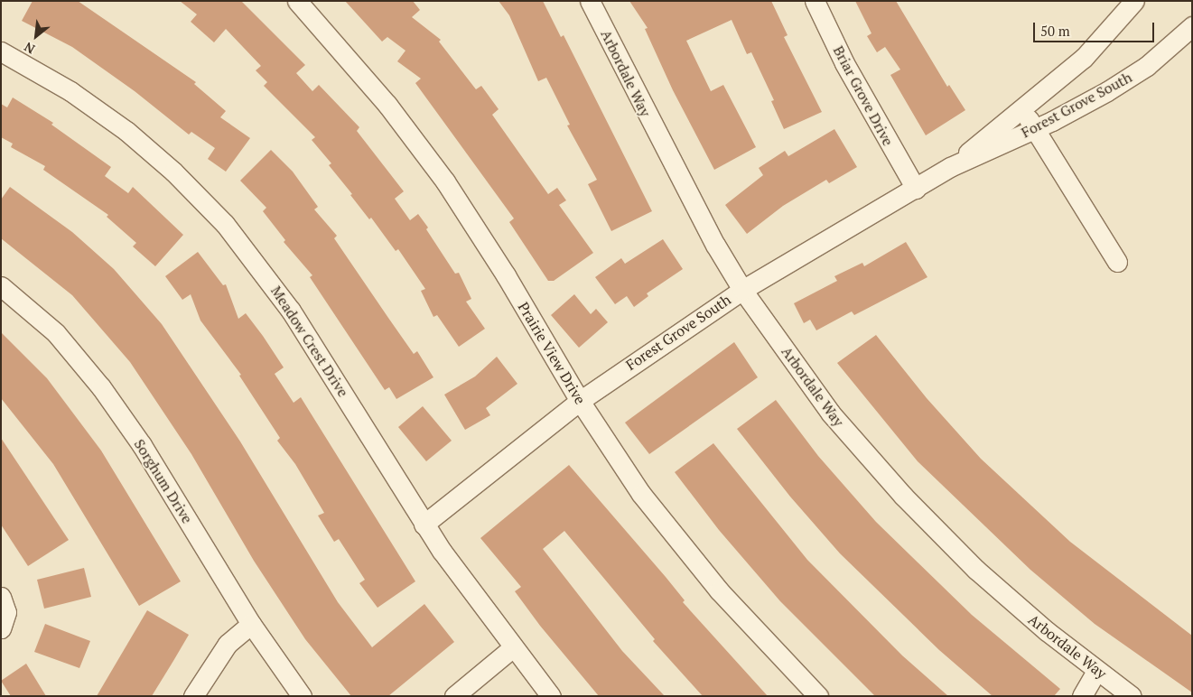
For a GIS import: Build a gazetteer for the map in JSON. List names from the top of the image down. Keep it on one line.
{"streets":{"street":["Arbordale Way","Briar Grove Drive","Forest Grove South","Meadow Crest Drive","Prairie View Drive","Sorghum Drive"]},"crossings":[["Arbordale Way","Forest Grove South"],["Briar Grove Drive","Forest Grove South"],["Forest Grove South","Meadow Crest Drive"],["Forest Grove South","Prairie View Drive"]],"scale_bar":"50 m","north":"bottom left"}
